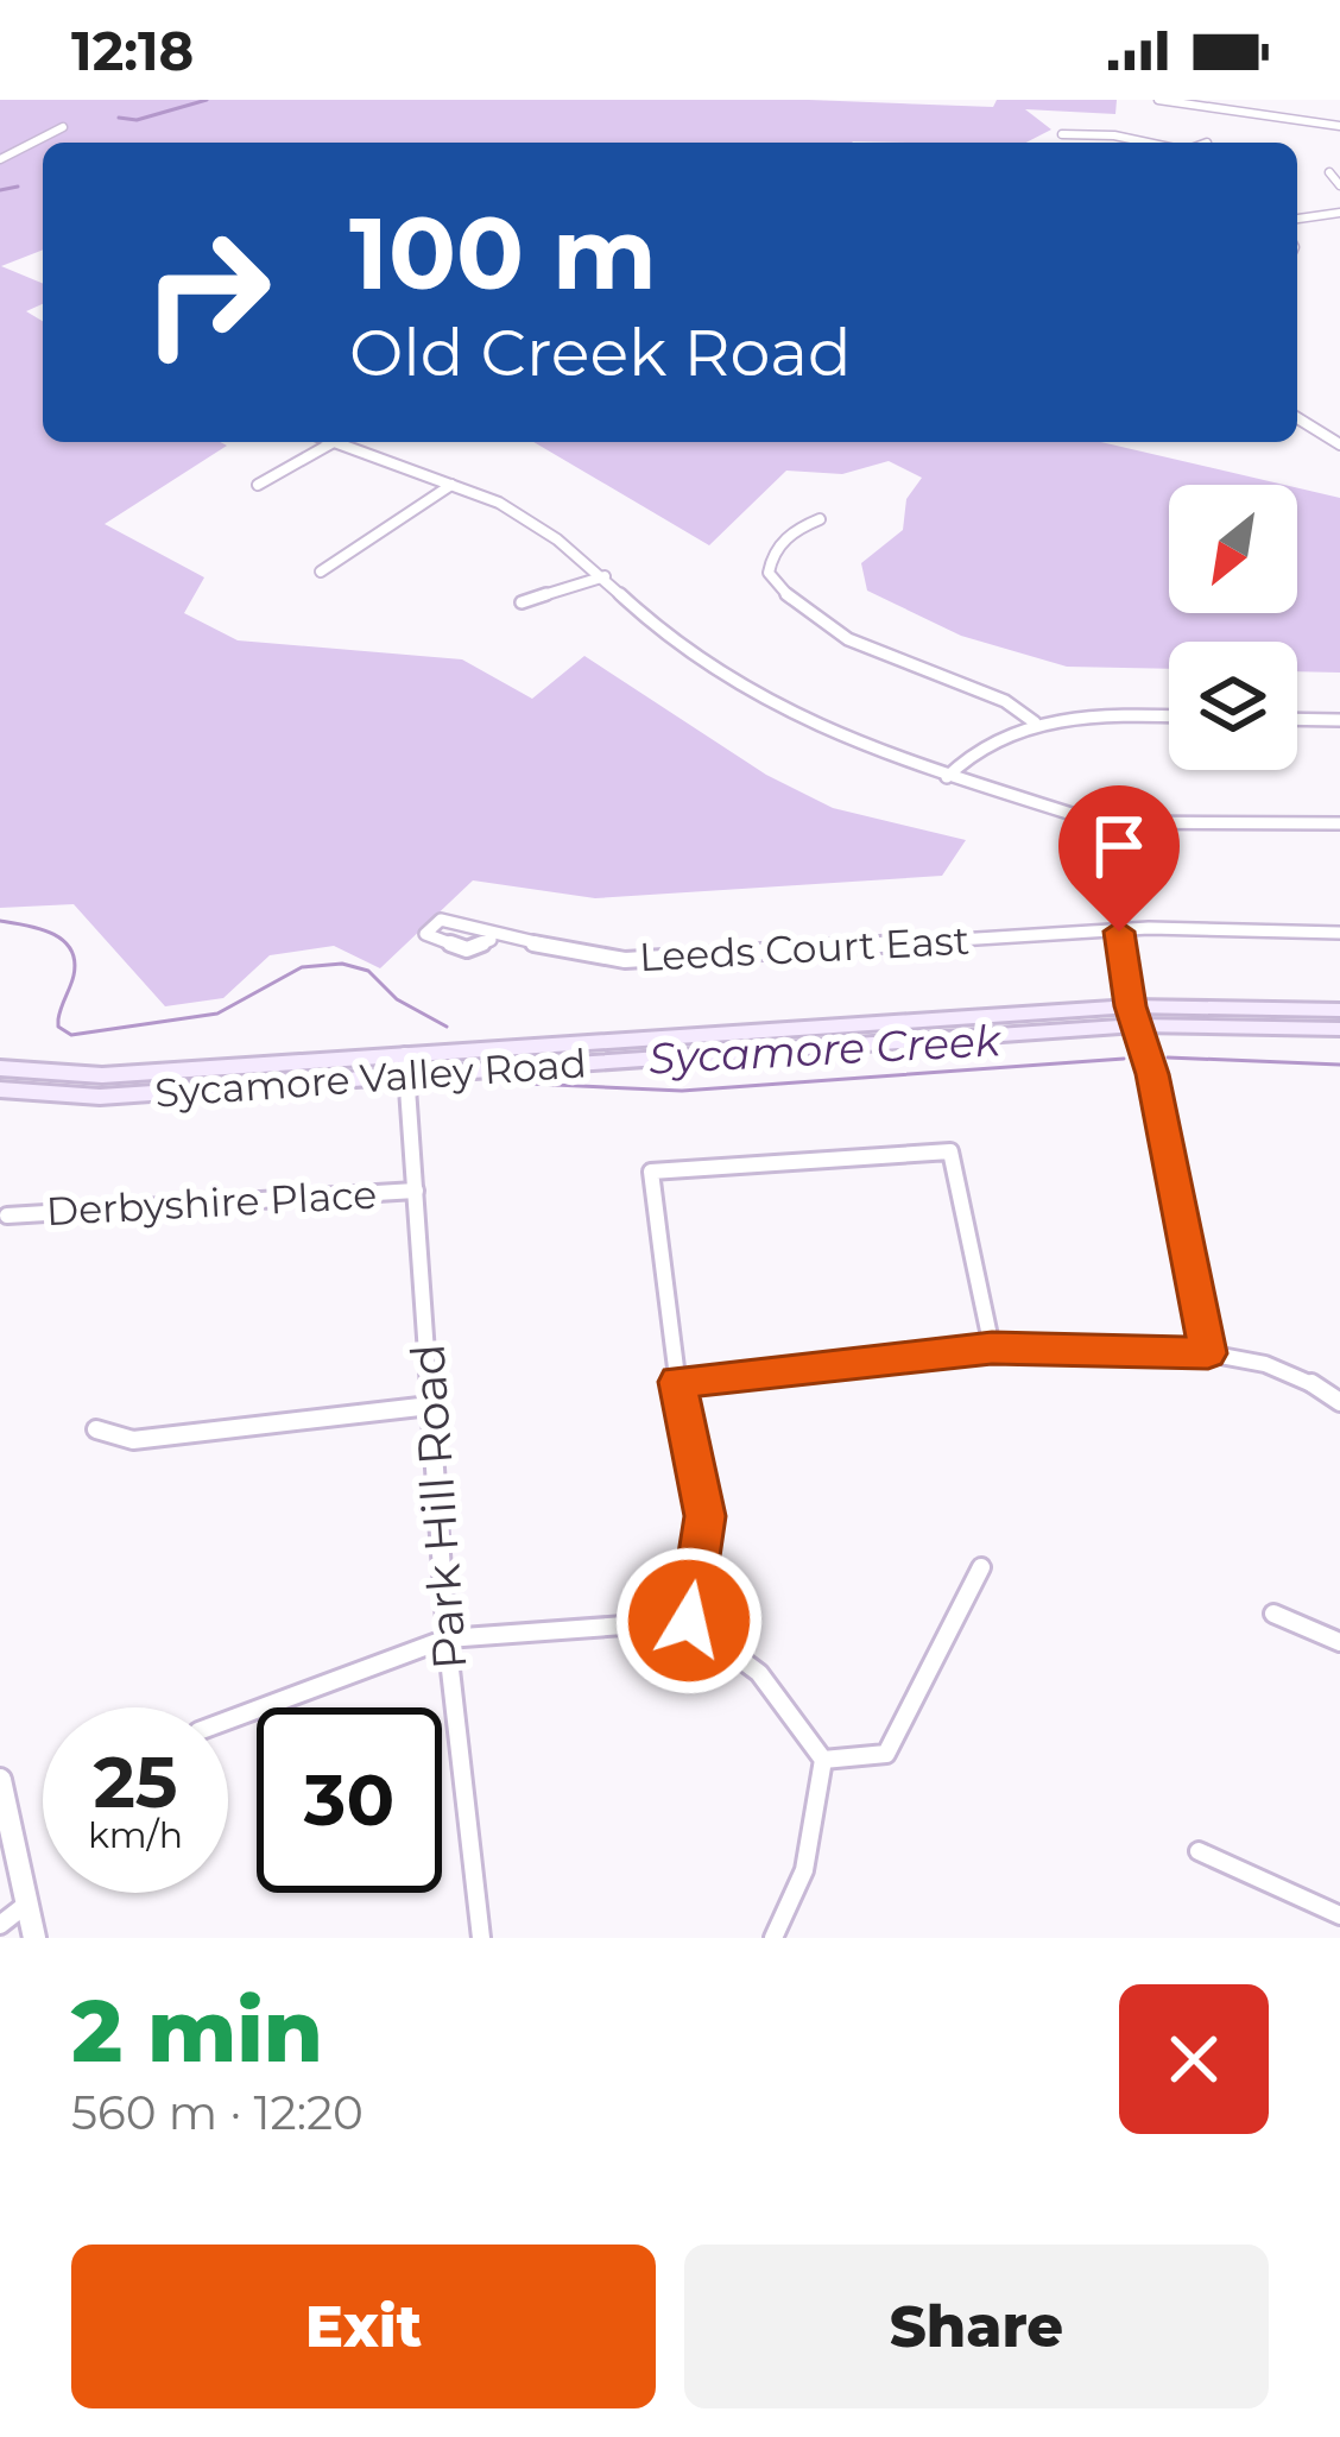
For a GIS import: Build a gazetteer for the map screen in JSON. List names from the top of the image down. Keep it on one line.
{"streets":{"main road":["Sycamore Valley Road"],"street":["Leeds Court East","Derbyshire Place","Park Hill Road"]},"crossings":[["Sycamore Valley Road","Park Hill Road"],["Derbyshire Place","Park Hill Road"]],"water":["Sycamore Creek"],"north":"bottom left","page":{"status":"12:18","turn":["100 m","Old Creek Road"],"speed":"25 km/h","limit":"30","heading":["2 min","560 m · 12:20"],"buttons":["Exit","Share"]}}
